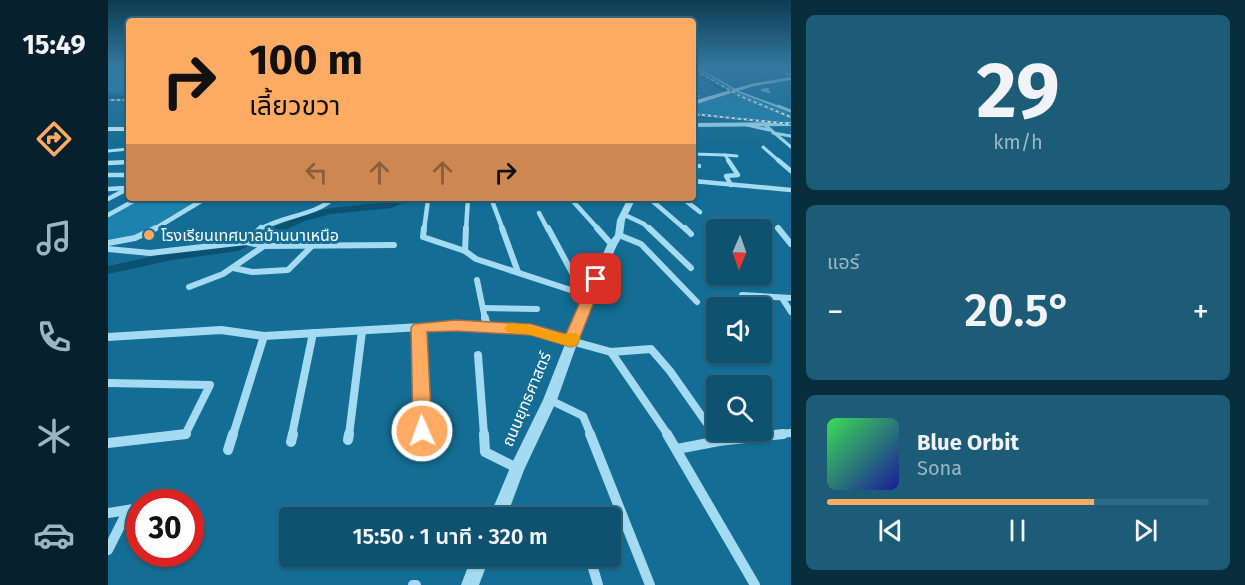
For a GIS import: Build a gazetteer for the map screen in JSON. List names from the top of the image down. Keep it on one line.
{"streets":{"street":["ถนนยุทธศาสตร์"]},"places":["โรงเรียนเทศบาลบ้านนาเหนือ"],"north":"bottom","page":{"tabs":"15:49","tile":[["29","km/h"],"แอร์"],"turn":["100 m","เลี้ยวขวา"],"heat":["−","20.5°","+"],"song":["Blue Orbit","Sona"],"limit":"30","trip":"15:50 · 1 นาที · 320 m"}}
